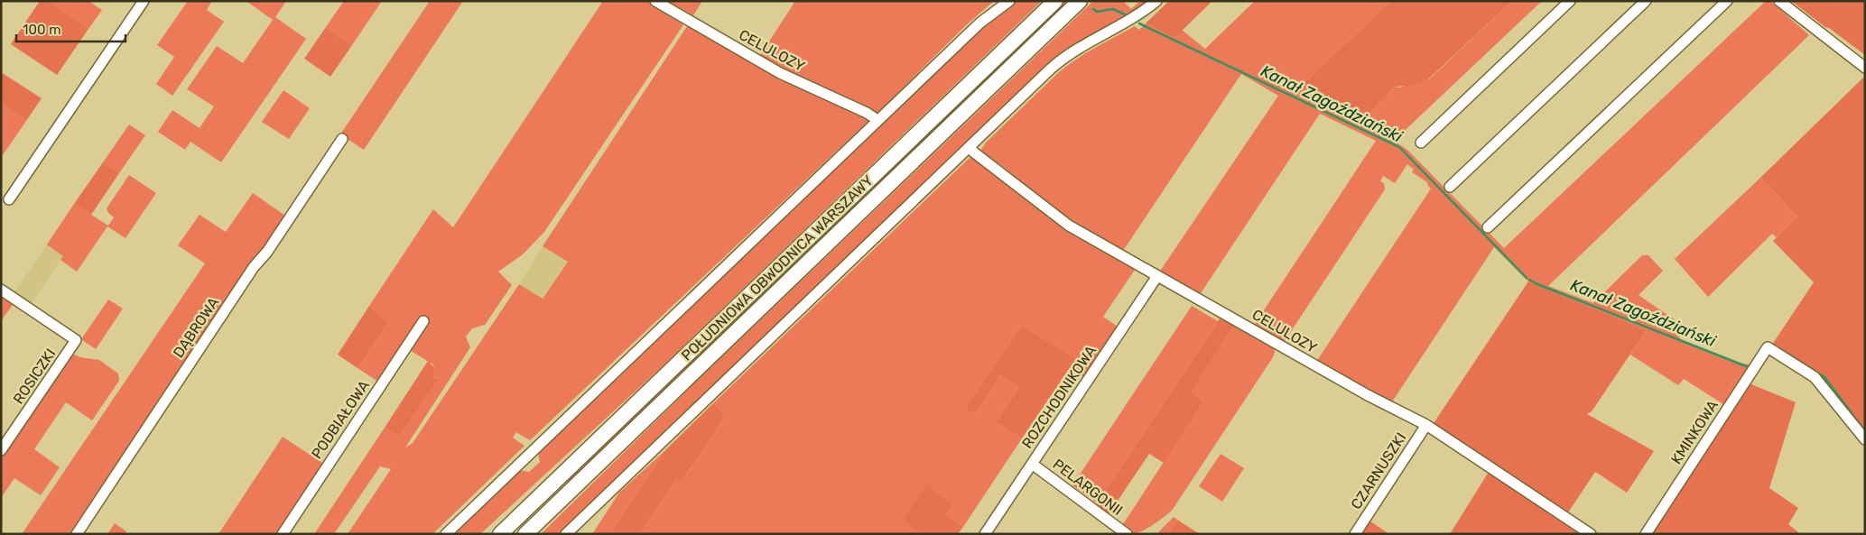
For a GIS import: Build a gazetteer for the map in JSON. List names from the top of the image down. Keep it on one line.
{"streets":{"highway":["POŁUDNIOWA OBWODNICA WARSZAWY"],"street":["CELULOZY","DĄBROWA","ROSICZKI","ROZCHODNIKOWA","PODBIAŁOWA","KMINKOWA","CZARNUSZKI","PELARGONII"]},"crossings":[["CELULOZY","ROZCHODNIKOWA"],["CELULOZY","CZARNUSZKI"],["ROZCHODNIKOWA","PELARGONII"]],"water":["Kanał Zagoździański"],"scale_bar":"100 m"}
